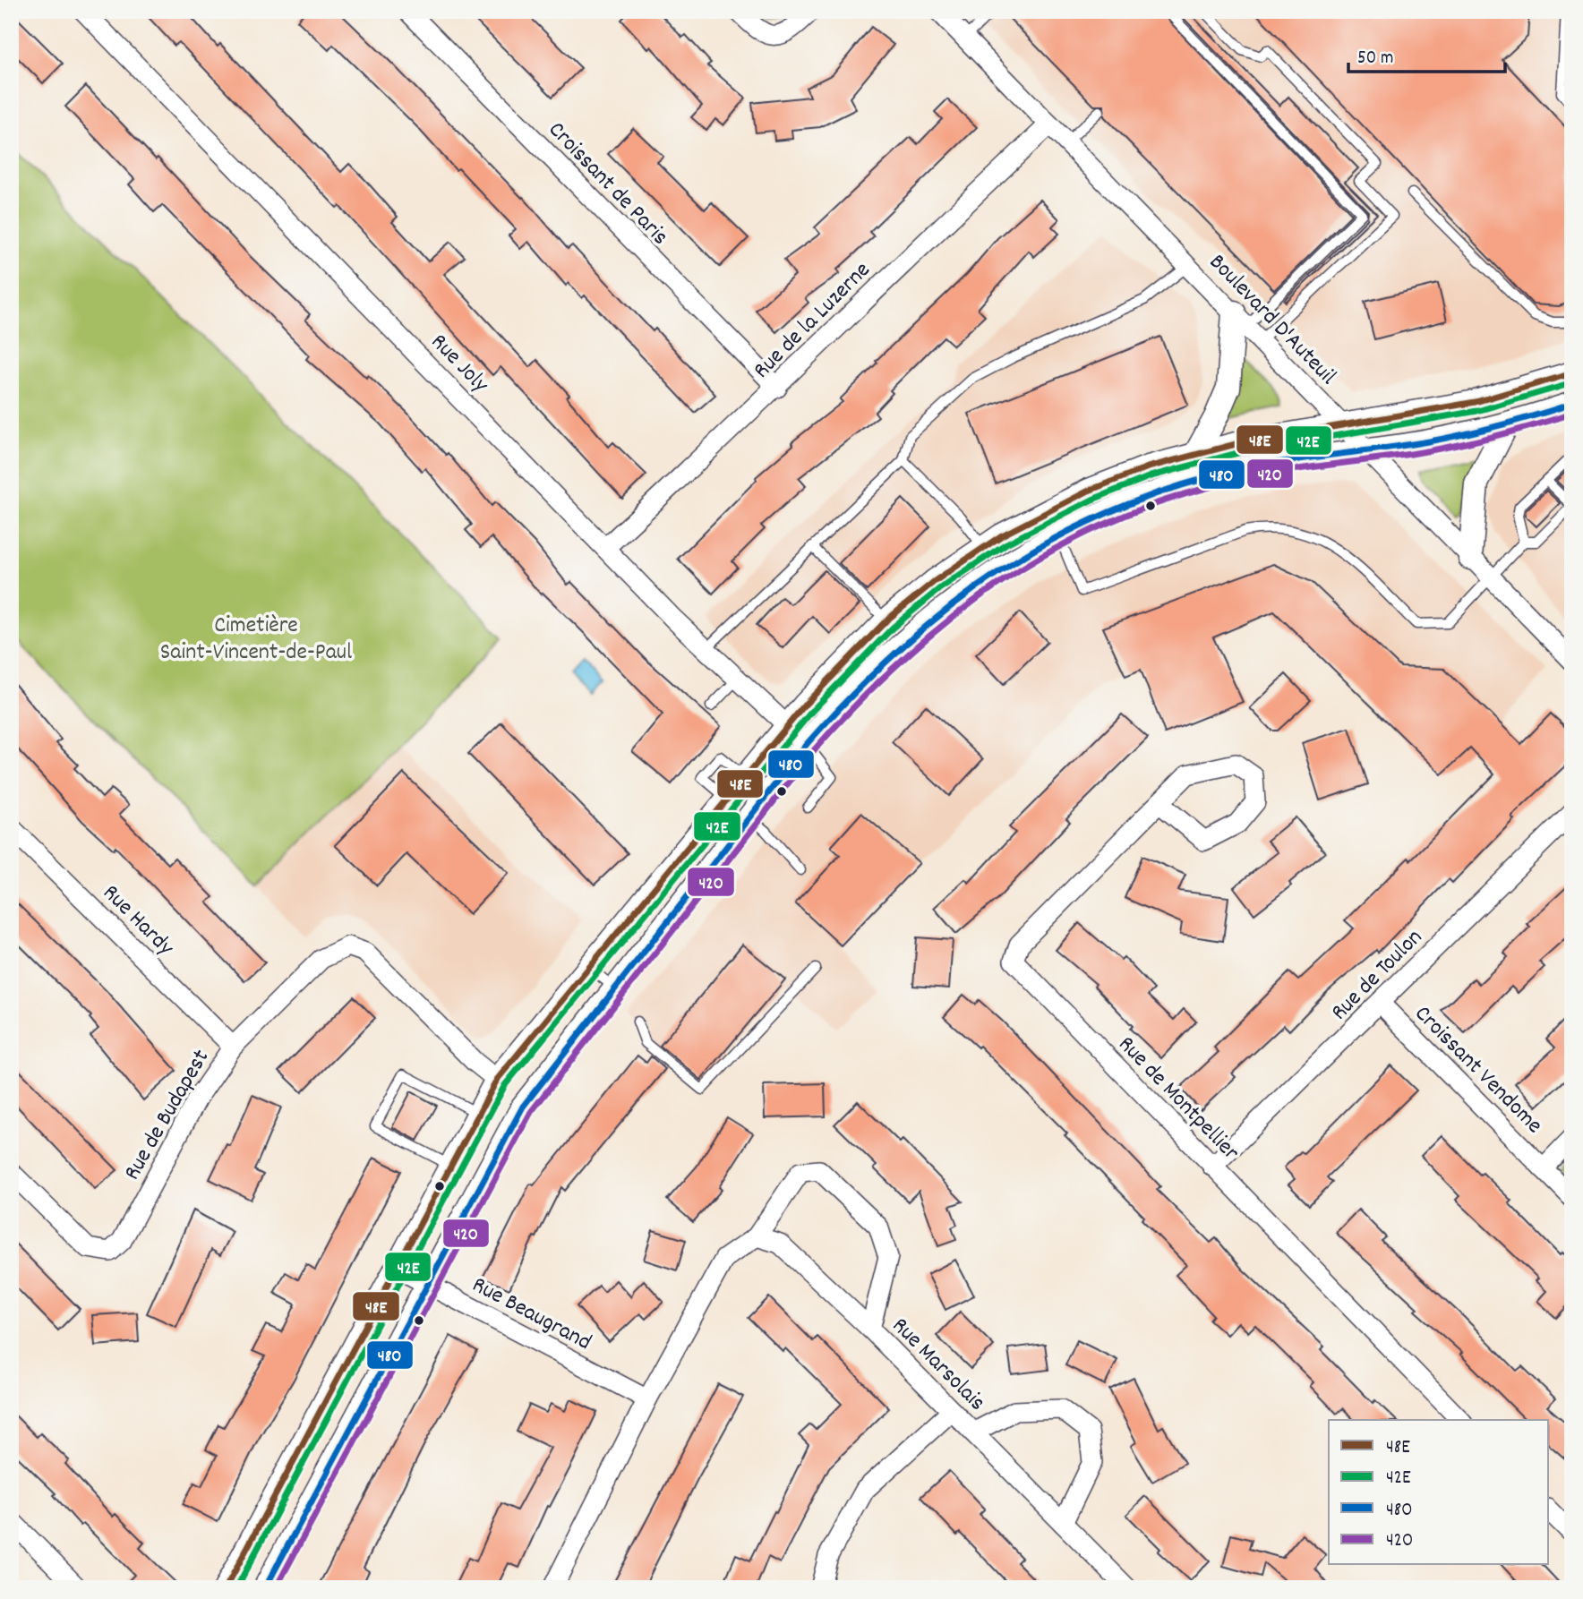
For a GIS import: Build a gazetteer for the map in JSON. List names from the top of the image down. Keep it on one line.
{"streets":{"street":["Croissant de Paris","Boulevard D'Auteuil","Rue de la Luzerne","Rue Joly","Rue Hardy","Rue de Toulon","Croissant Vendome","Rue de Montpellier","Rue de Budapest","Rue Beaugrand","Rue Marsolais"]},"crossings":[["Croissant de Paris","Rue de la Luzerne"],["Boulevard D'Auteuil","Rue de la Luzerne"],["Rue de la Luzerne","Rue Joly"],["Rue Hardy","Rue de Budapest"],["Rue de Toulon","Croissant Vendome"],["Rue de Toulon","Rue de Montpellier"]],"parks":["Cimetière Saint-Vincent-de-Paul"],"lines":["transit line 48E","transit line 42E","transit line 48O","transit line 42O"],"legend":["48E","42E","48O","42O"],"scale_bar":"50 m"}
